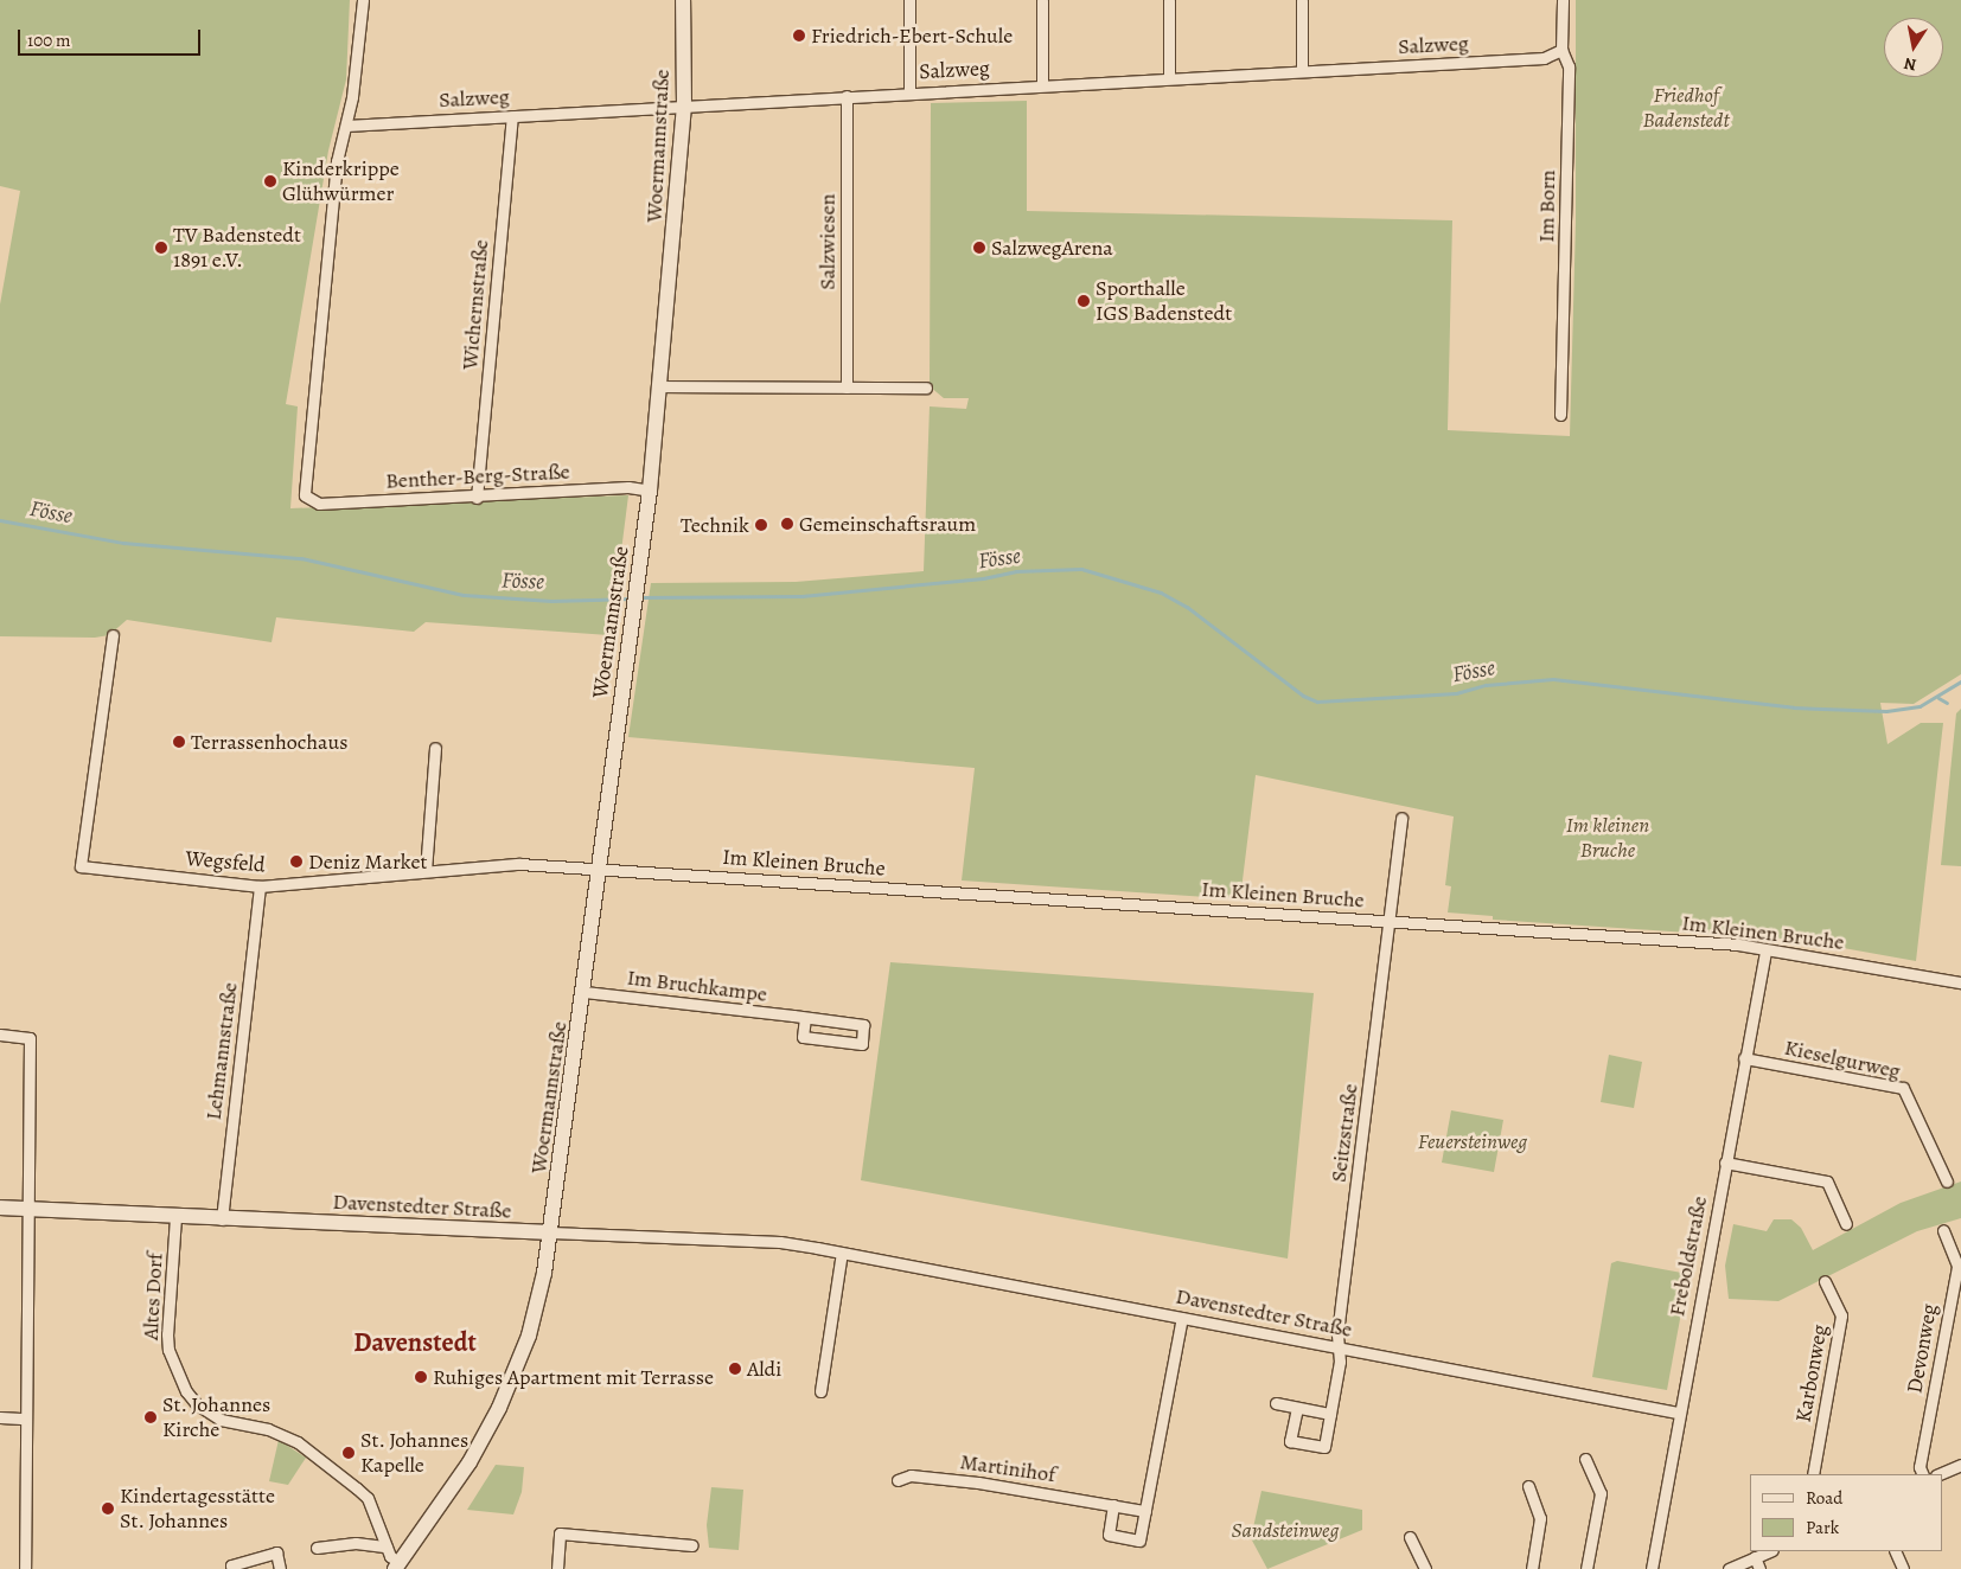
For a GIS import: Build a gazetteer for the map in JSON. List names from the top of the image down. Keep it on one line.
{"streets":{"street":["Salzweg","Woermannstraße","Im Born","Salzwiesen","Wichernstraße","Benther-Berg-Straße","Wegsfeld","Im Kleinen Bruche","Im Bruchkampe","Lehmannstraße","Kieselgurweg","Seitzstraße","Davenstedter Straße","Freboldstraße","Altes Dorf","Devonweg","Karbonweg","Martinihof"]},"crossings":[["Salzweg","Woermannstraße"],["Salzweg","Im Born"],["Salzweg","Salzwiesen"],["Salzweg","Wichernstraße"],["Salzweg","Benther-Berg-Straße"],["Woermannstraße","Benther-Berg-Straße"],["Woermannstraße","Wegsfeld"],["Woermannstraße","Im Kleinen Bruche"],["Woermannstraße","Im Bruchkampe"],["Woermannstraße","Davenstedter Straße"],["Woermannstraße","Altes Dorf"],["Wichernstraße","Benther-Berg-Straße"],["Wegsfeld","Im Kleinen Bruche"],["Wegsfeld","Lehmannstraße"],["Im Kleinen Bruche","Seitzstraße"],["Im Kleinen Bruche","Freboldstraße"],["Lehmannstraße","Davenstedter Straße"],["Kieselgurweg","Freboldstraße"],["Seitzstraße","Davenstedter Straße"],["Davenstedter Straße","Freboldstraße"],["Davenstedter Straße","Altes Dorf"]],"districts":["Davenstedt"],"water":["Fösse"],"parks":["Friedhof Badenstedt","Im kleinen Bruche","Feuersteinweg","Sandsteinweg"],"places":["Friedrich-Ebert-Schule","Kinderkrippe Glühwürmer","TV Badenstedt 1891 e.V.","SalzwegArena","Sporthalle IGS Badenstedt","Gemeinschaftsraum","Technik","Terrassenhochaus","Deniz Market","Aldi","Ruhiges Apartment mit Terrasse","St. Johannes Kirche","St. Johannes Kapelle","Kindertagesstätte St. Johannes"],"legend":["Road","Park"],"scale_bar":"100 m","north":"bottom"}
